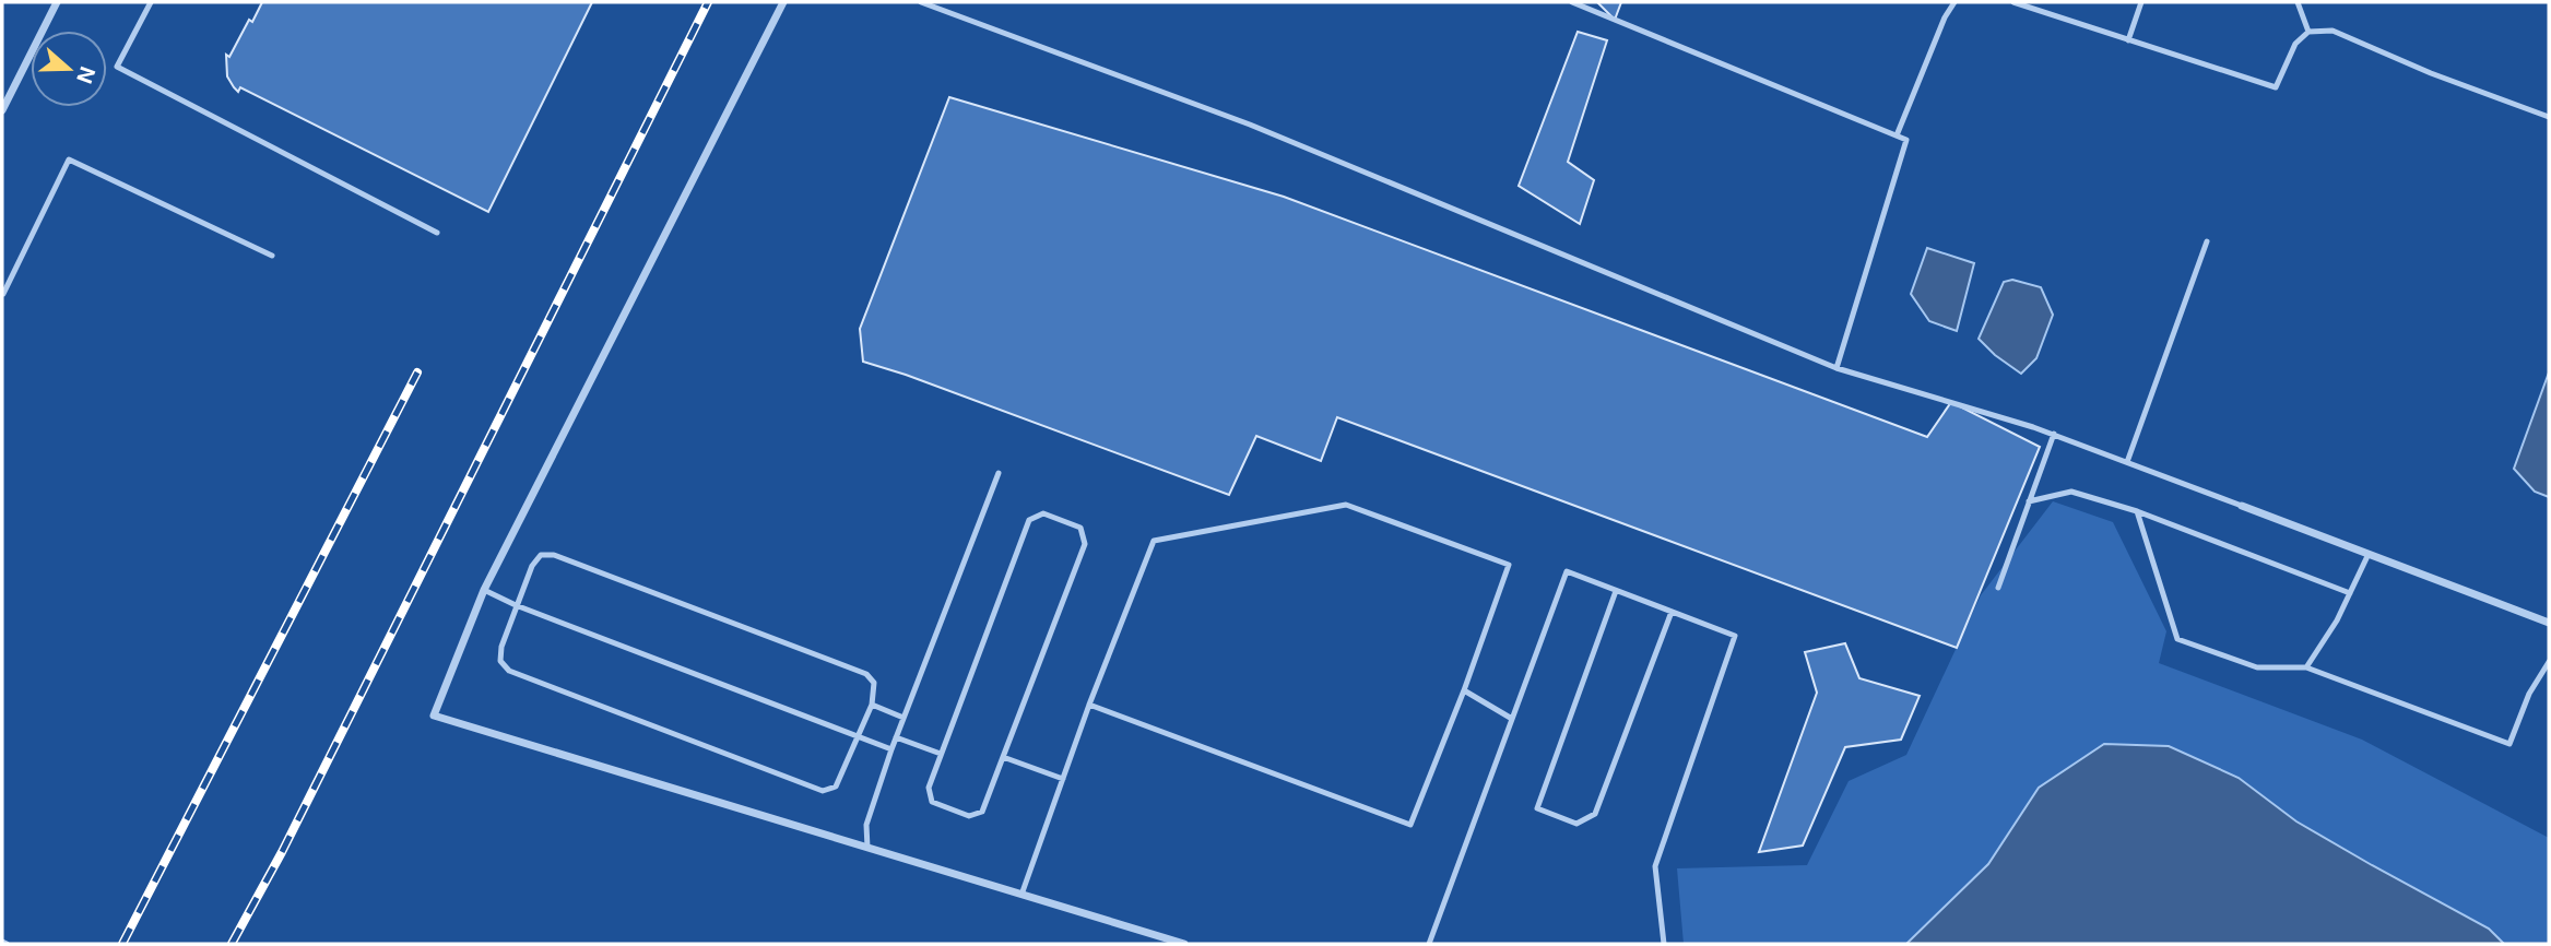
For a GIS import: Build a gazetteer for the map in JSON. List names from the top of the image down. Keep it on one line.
{"north":"right"}
